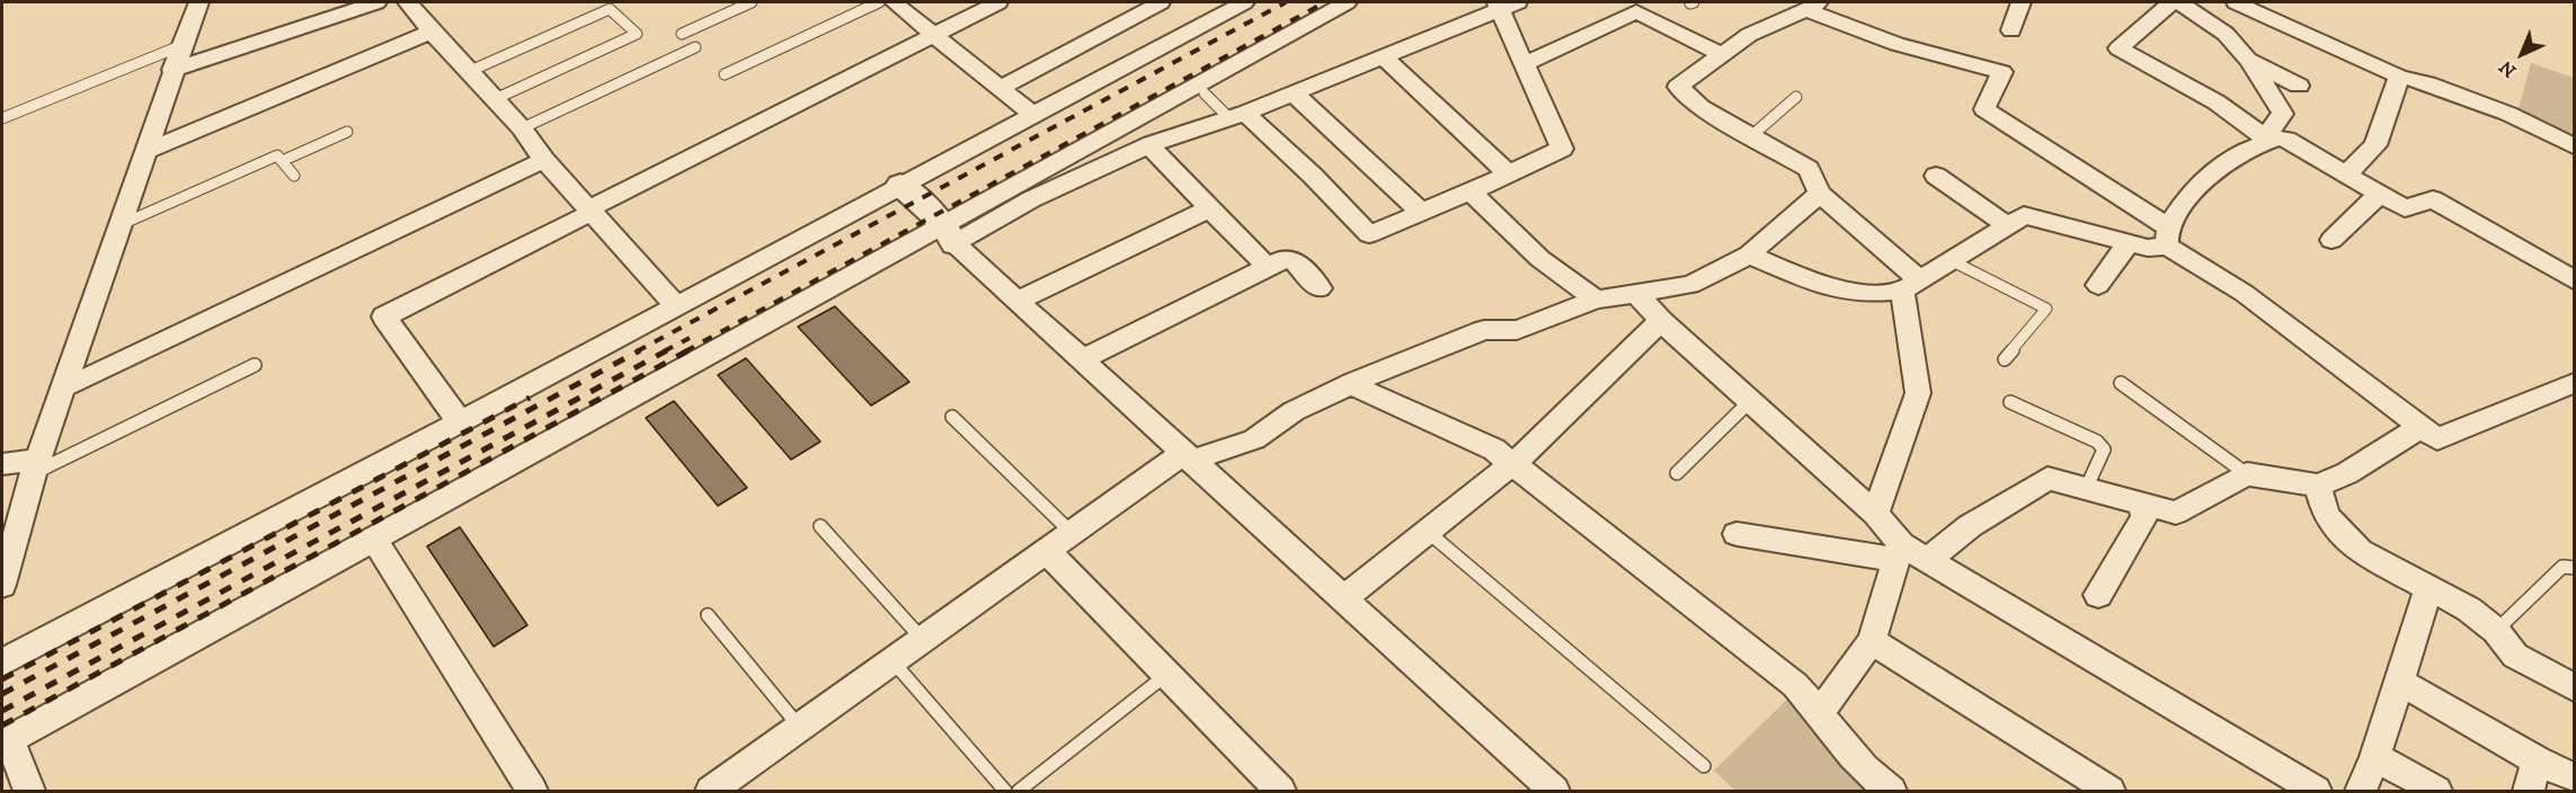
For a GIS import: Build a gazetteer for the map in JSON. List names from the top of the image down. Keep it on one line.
{"north":"bottom left"}
